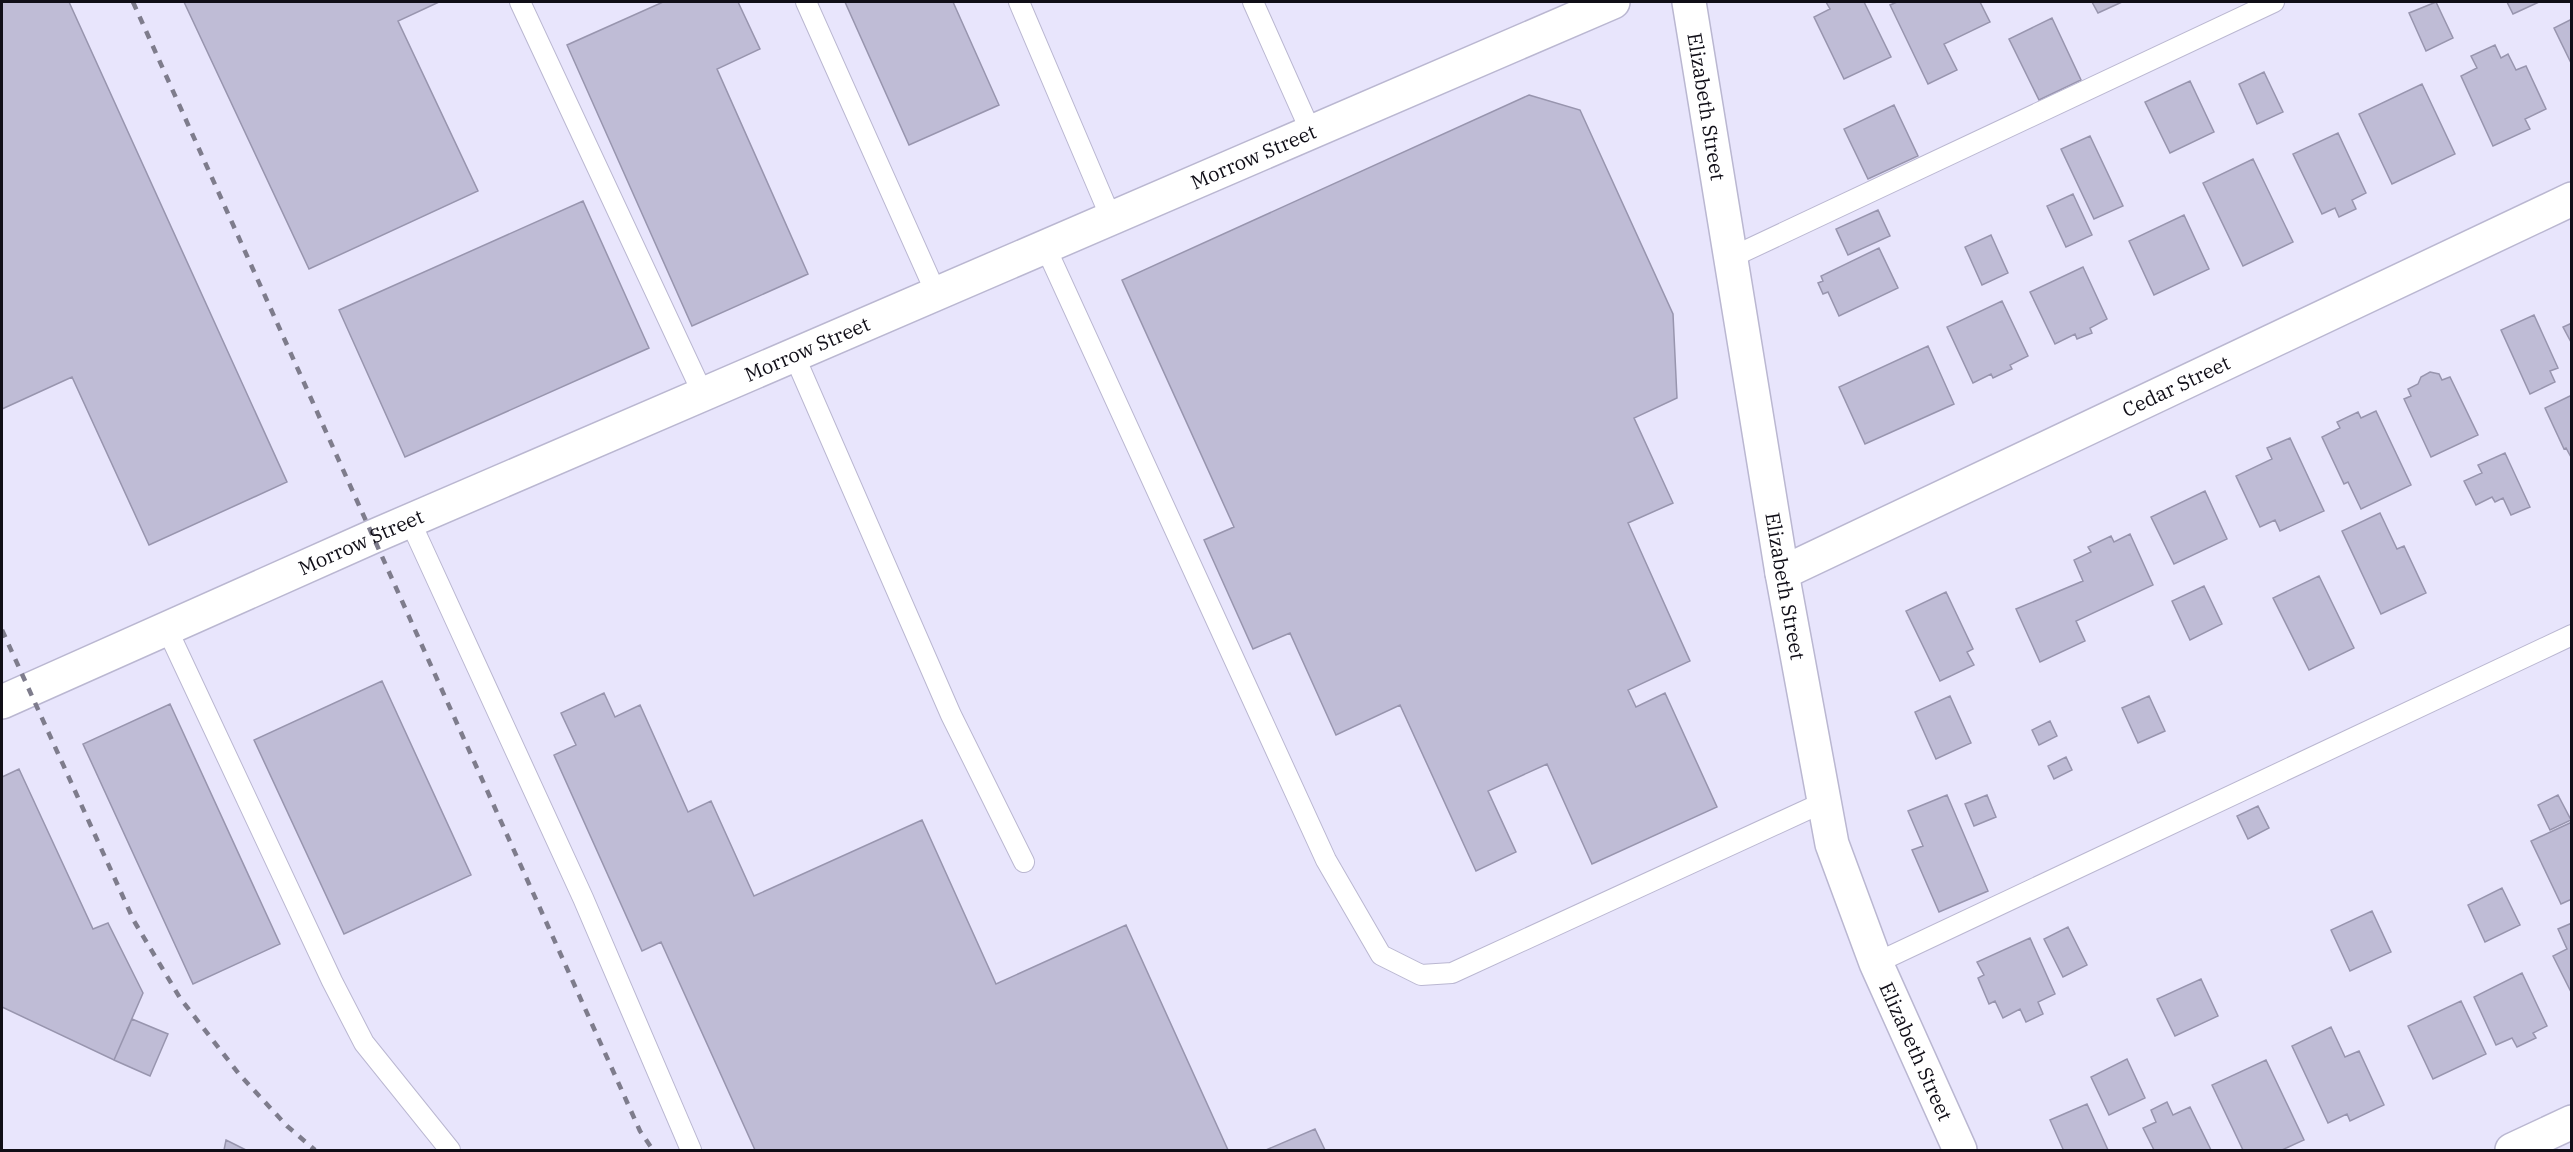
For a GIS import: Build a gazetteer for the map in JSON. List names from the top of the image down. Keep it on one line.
{"streets":{"street":["Elizabeth Street","Morrow Street","Cedar Street"]},"crossings":[["Elizabeth Street","Cedar Street"]]}
